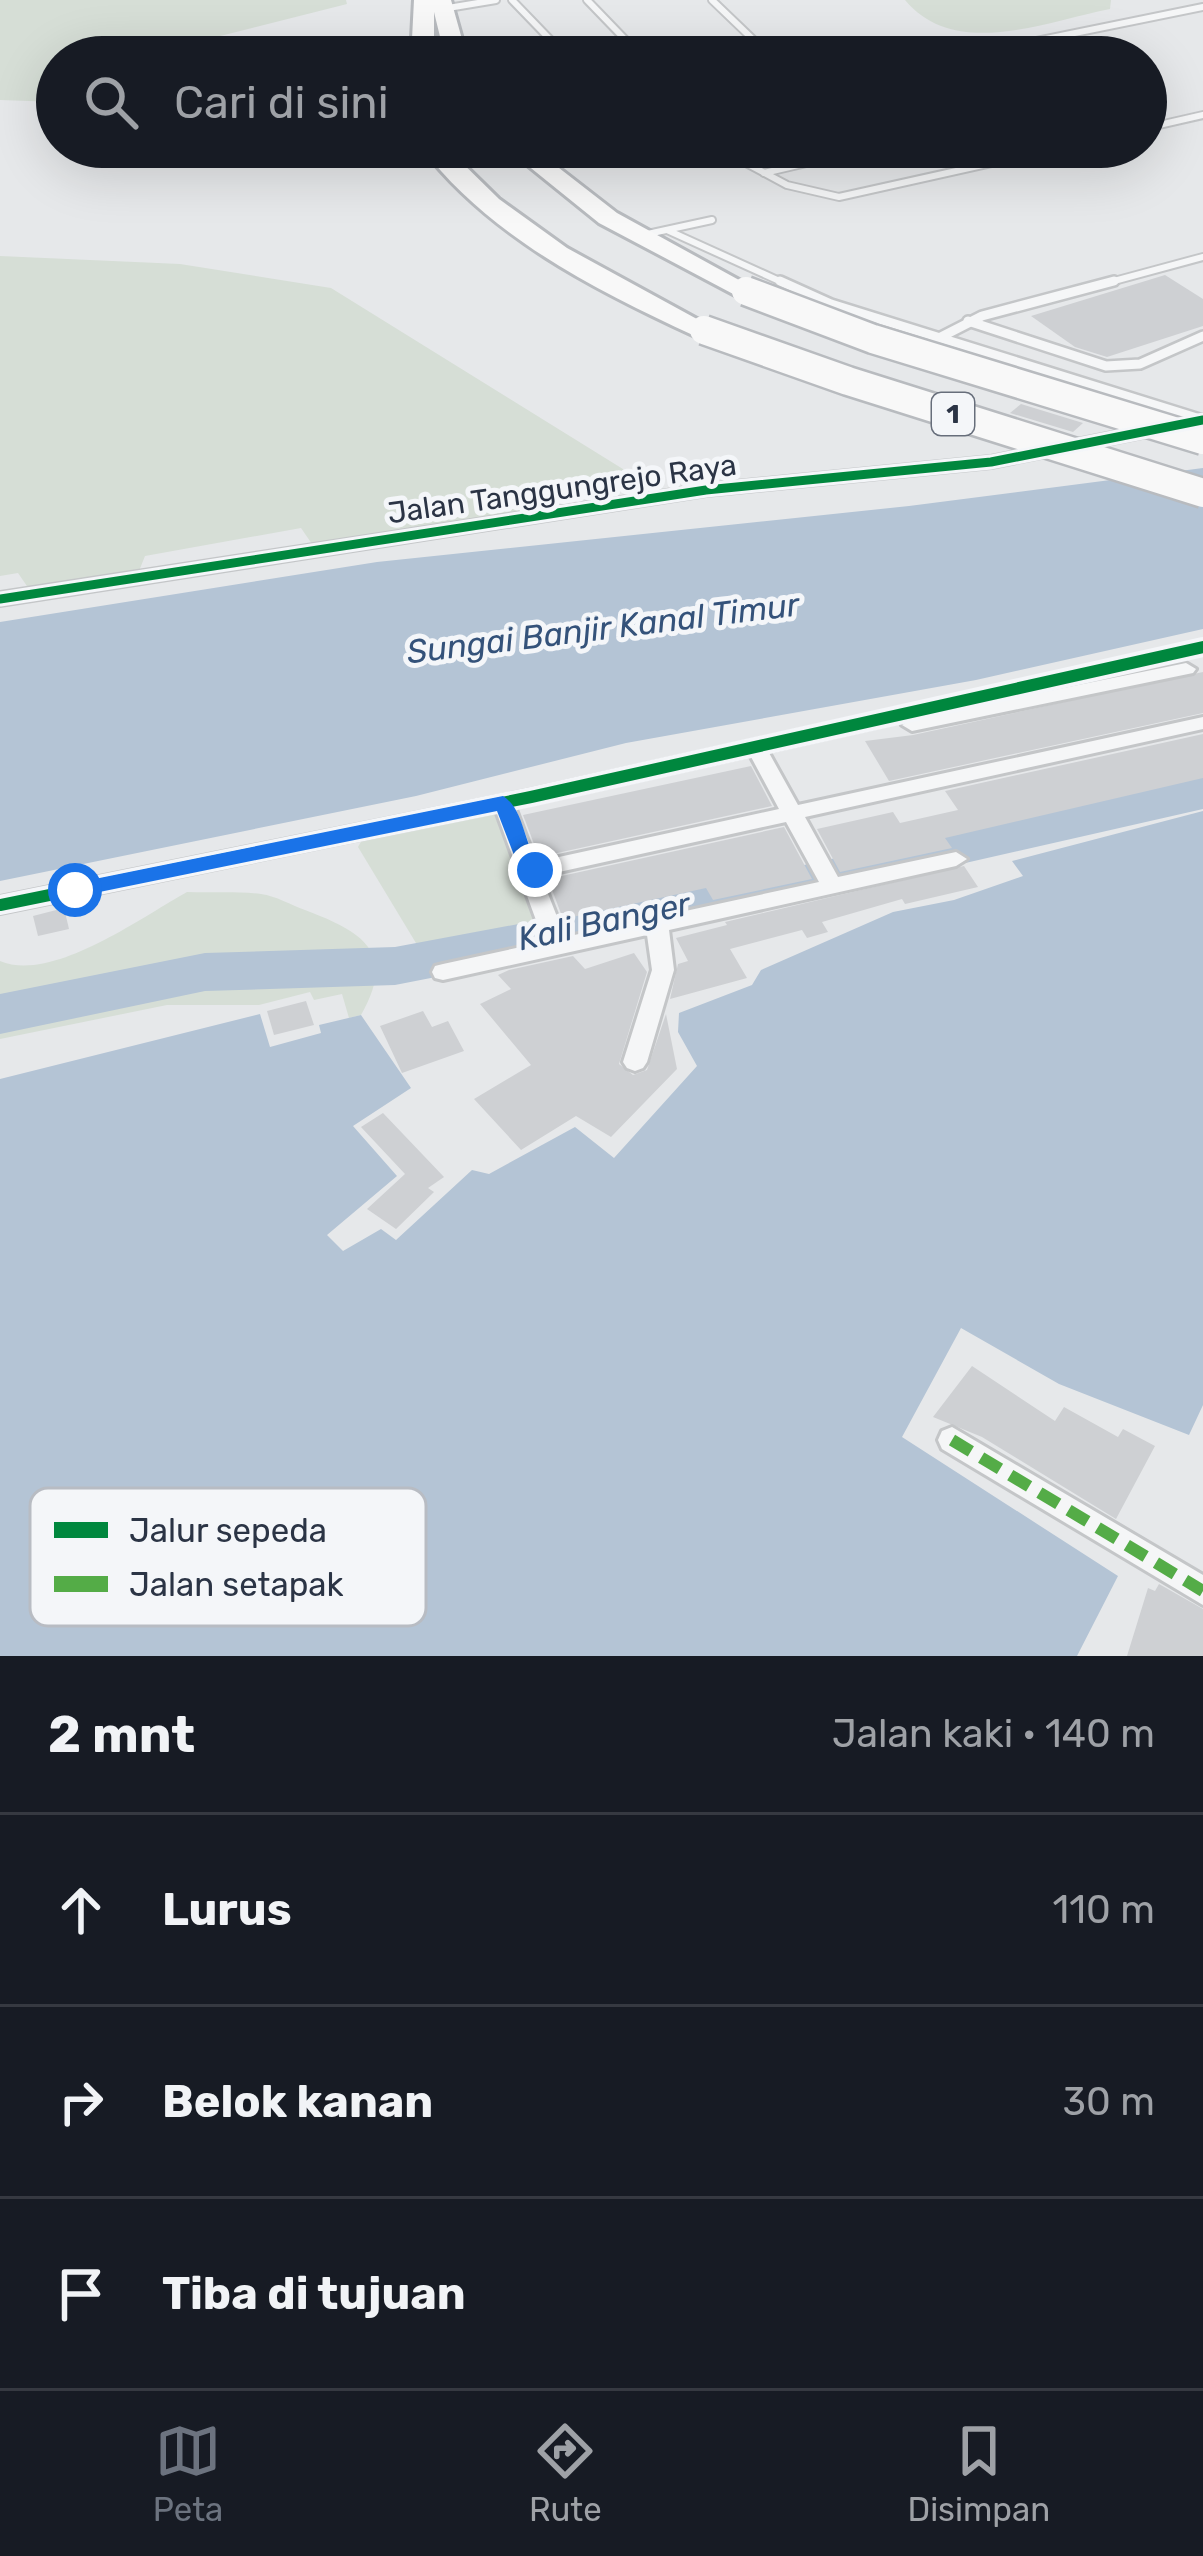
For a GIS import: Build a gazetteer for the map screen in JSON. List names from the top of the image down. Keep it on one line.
{"streets":{"highway":["1"],"street":["Jalan Tanggungrejo Raya"]},"water":["Sungai Banjir Kanal Timur","Kali Banger"],"legend":["Jalur sepeda","Jalan setapak"],"page":{"search":"Cari di sini","heading":["2 mnt","Jalan kaki · 140 m"],"list":[["Lurus","110 m"],["Belok kanan","30 m"],"Tiba di tujuan"],"nav":["Peta","Rute","Disimpan"]}}
